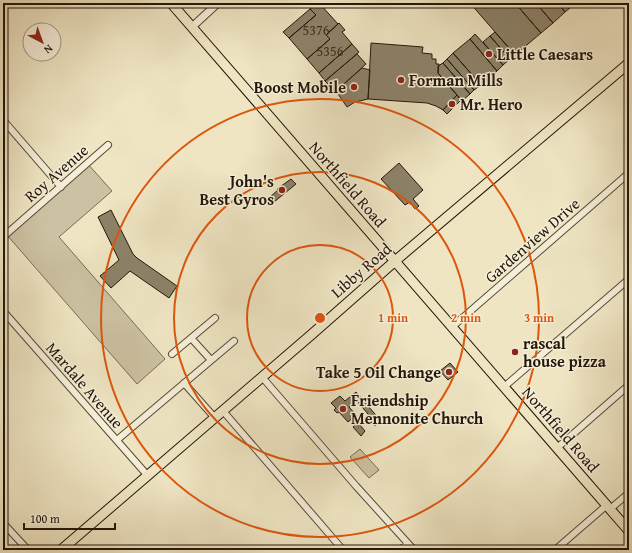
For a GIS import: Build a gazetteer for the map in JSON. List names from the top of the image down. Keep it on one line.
{"streets":{"main road":["Northfield Road","Libby Road"],"street":["Roy Avenue","Gardenview Drive","Mardale Avenue"]},"crossings":[["Northfield Road","Gardenview Drive"],["Northfield Road","Libby Road"],["Libby Road","Mardale Avenue"]],"places":["Little Caesars","Forman Mills","Boost Mobile","Mr. Hero","John's Best Gyros","rascal house pizza","Take 5 Oil Change","Friendship Mennonite Church"],"house_numbers":["5376","5356"],"scale_bar":"100 m","north":"bottom right","rings":["1 min","2 min","3 min"]}
